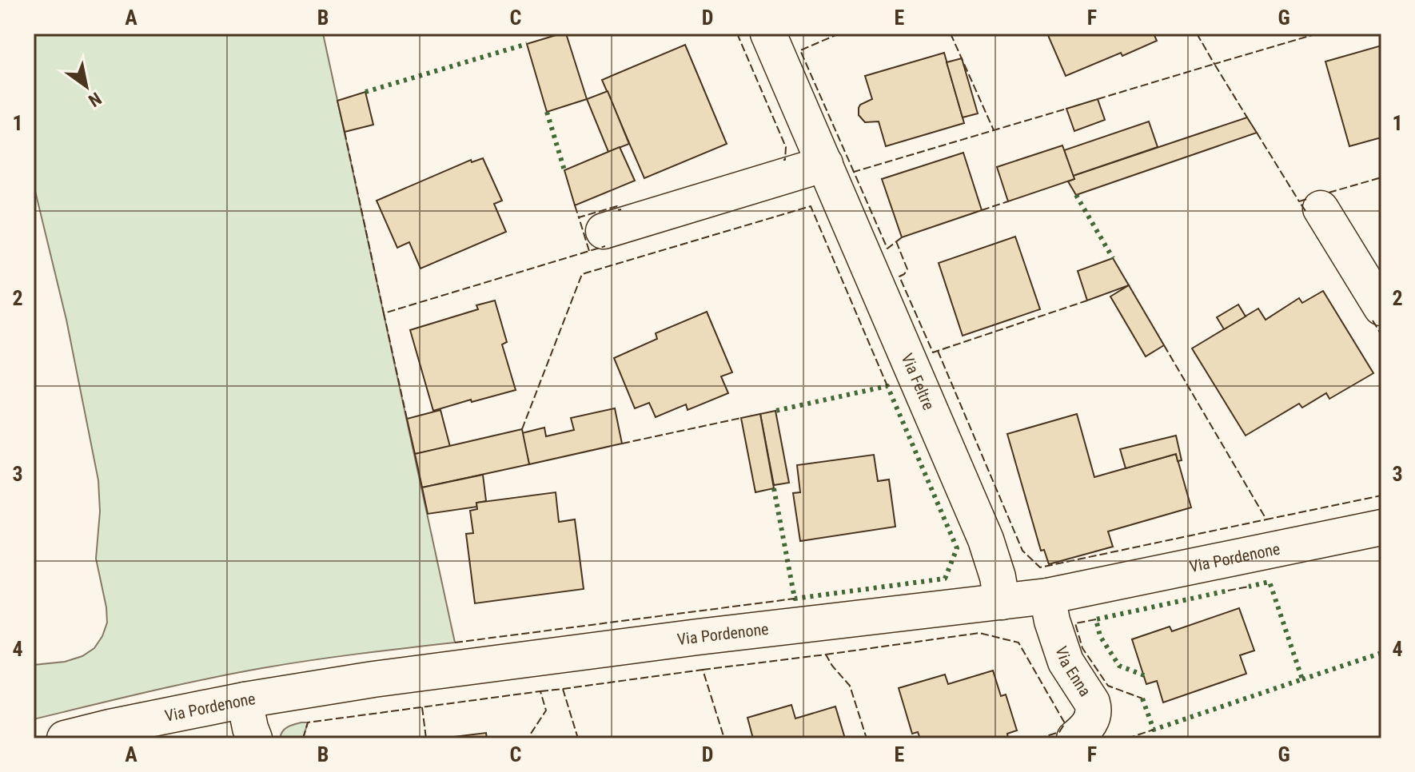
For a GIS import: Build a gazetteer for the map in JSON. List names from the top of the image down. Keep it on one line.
{"streets":{"street":["Via Feltre","Via Pordenone","Via Enna"]},"crossings":[["Via Feltre","Via Pordenone"],["Via Pordenone","Via Enna"]],"north":"bottom right","grid":{"columns":["A","B","C","D","E","F","G"],"rows":["1","2","3","4"]}}
